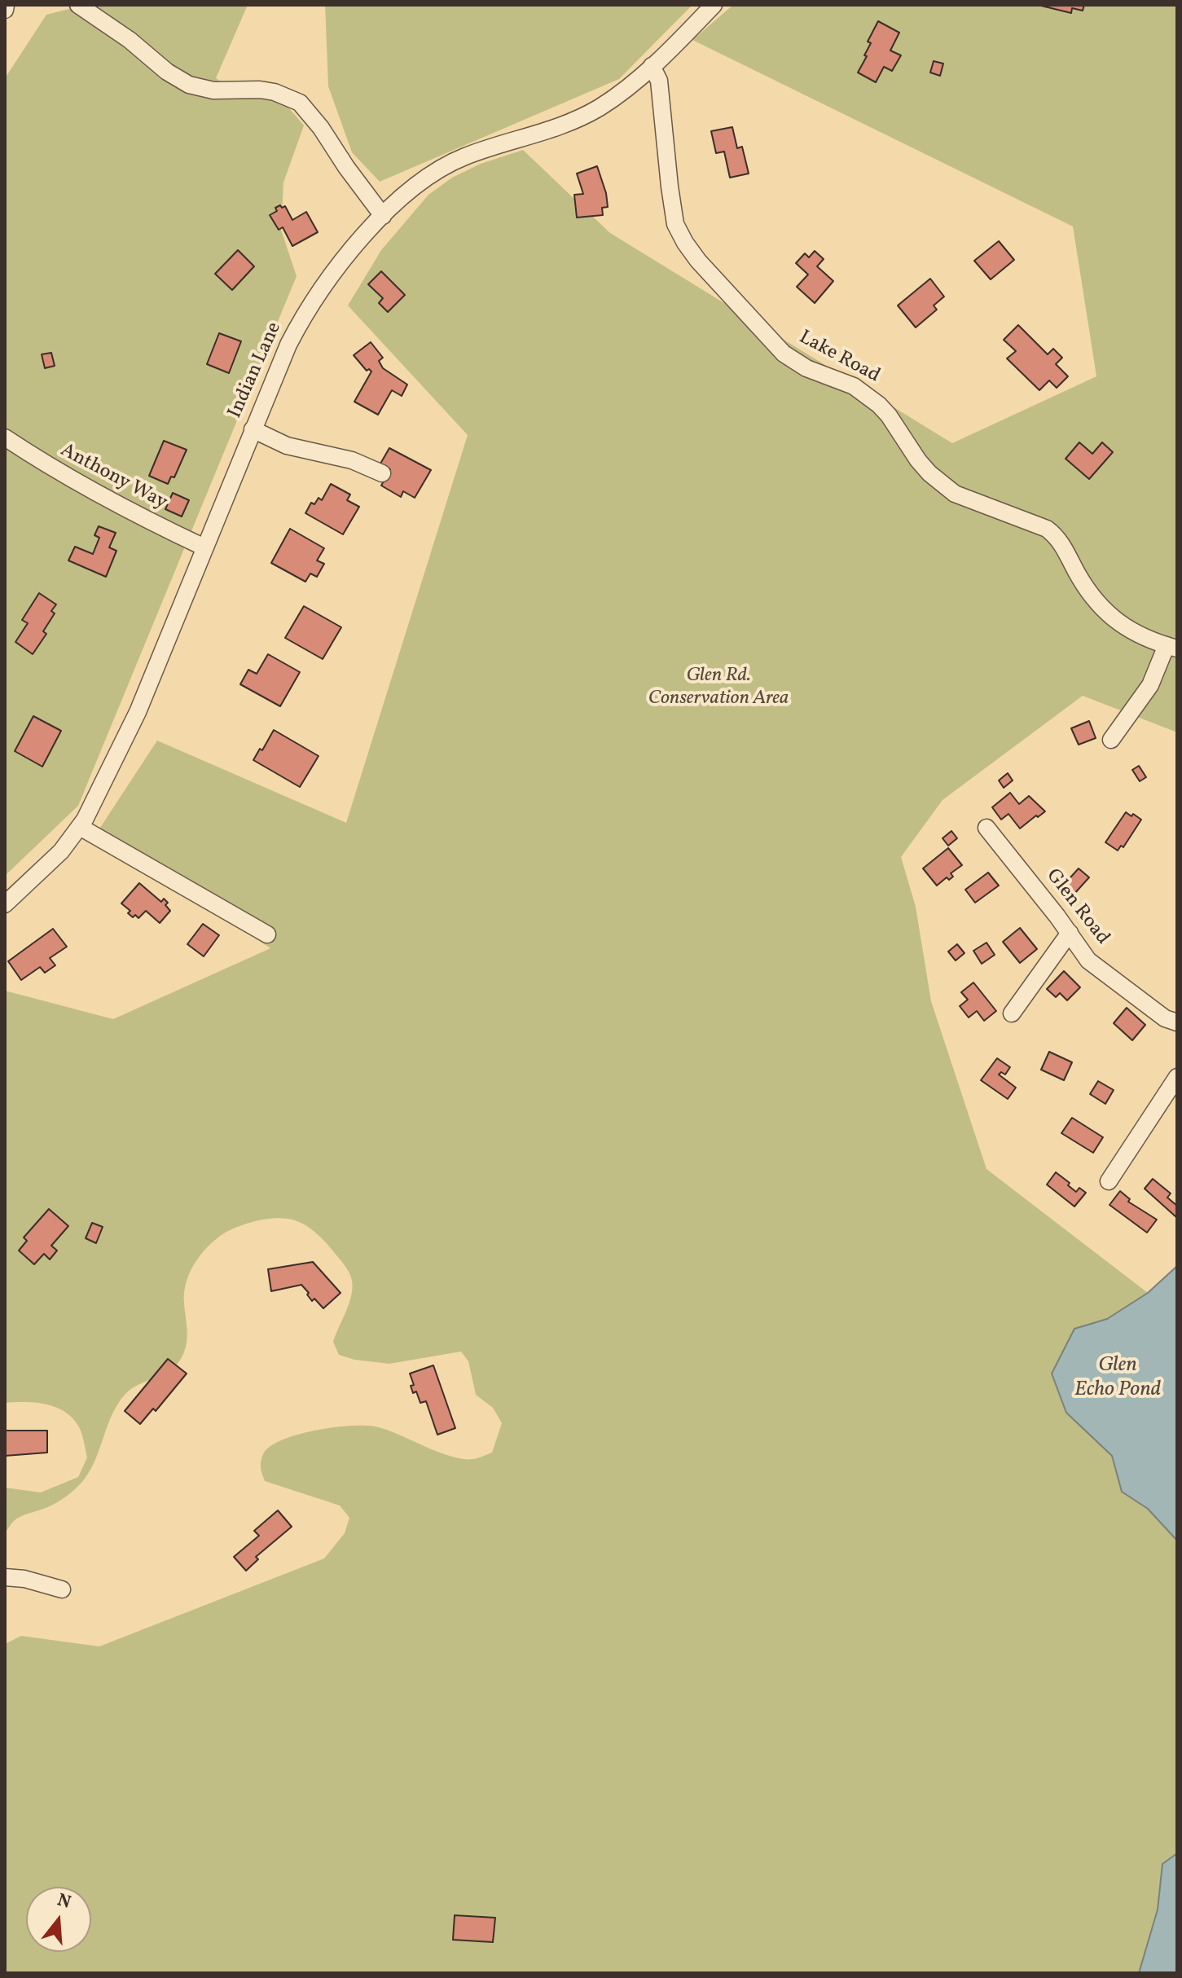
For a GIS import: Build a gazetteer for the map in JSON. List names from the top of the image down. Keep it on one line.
{"streets":{"street":["Lake Road","Indian Lane","Anthony Way","Glen Road"]},"crossings":[["Lake Road","Indian Lane"],["Indian Lane","Anthony Way"]],"water":["Glen Echo Pond"],"parks":["Glen Rd. Conservation Area"],"north":"top"}
